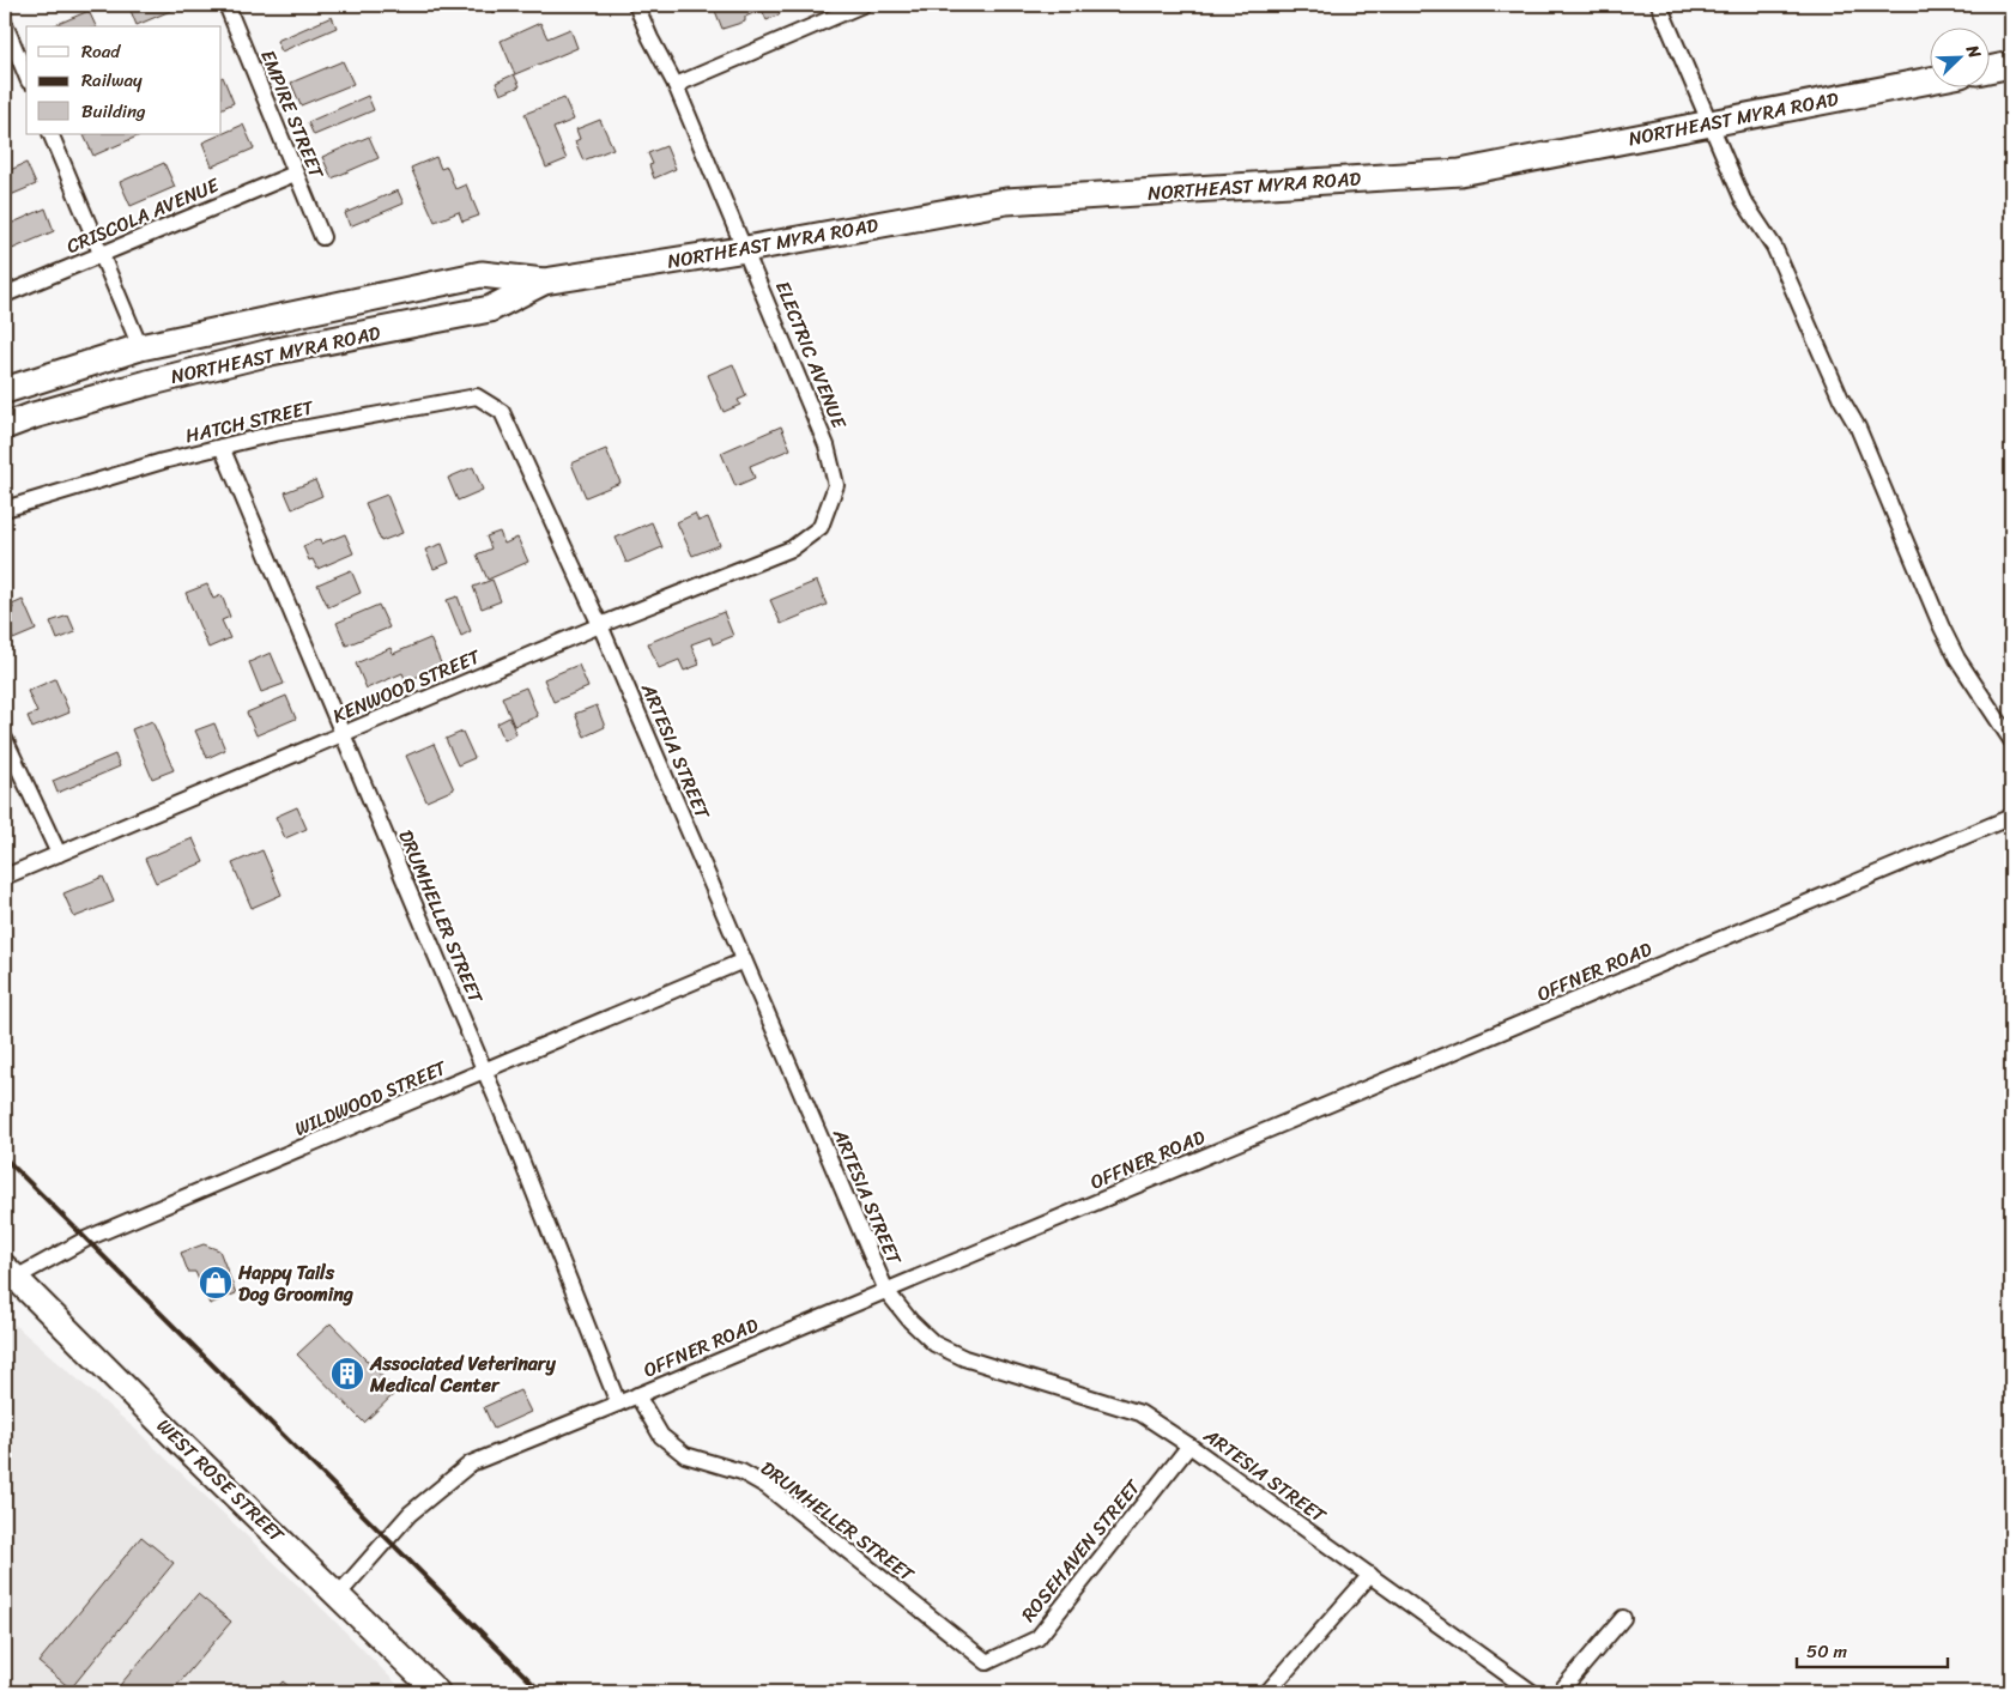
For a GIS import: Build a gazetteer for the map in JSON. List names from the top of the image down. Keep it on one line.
{"streets":{"highway":["NORTHEAST MYRA ROAD"],"main road":["WEST ROSE STREET"],"street":["EMPIRE STREET","CRISCOLA AVENUE","ELECTRIC AVENUE","HATCH STREET","KENWOOD STREET","ARTESIA STREET","DRUMHELLER STREET","OFFNER ROAD","WILDWOOD STREET","ROSEHAVEN STREET"]},"crossings":[["EMPIRE STREET","CRISCOLA AVENUE"],["NORTHEAST MYRA ROAD","ELECTRIC AVENUE"],["ELECTRIC AVENUE","KENWOOD STREET"],["HATCH STREET","ARTESIA STREET"],["HATCH STREET","DRUMHELLER STREET"],["KENWOOD STREET","ARTESIA STREET"],["KENWOOD STREET","DRUMHELLER STREET"],["ARTESIA STREET","OFFNER ROAD"],["ARTESIA STREET","WILDWOOD STREET"],["ARTESIA STREET","ROSEHAVEN STREET"],["DRUMHELLER STREET","OFFNER ROAD"],["DRUMHELLER STREET","WILDWOOD STREET"],["DRUMHELLER STREET","ROSEHAVEN STREET"],["OFFNER ROAD","WEST ROSE STREET"],["WILDWOOD STREET","WEST ROSE STREET"]],"places":{"shop":["Happy Tails Dog Grooming"],"building":["Associated Veterinary Medical Center"]},"legend":["Road","Railway","Building"],"scale_bar":"50 m","north":"top right"}
